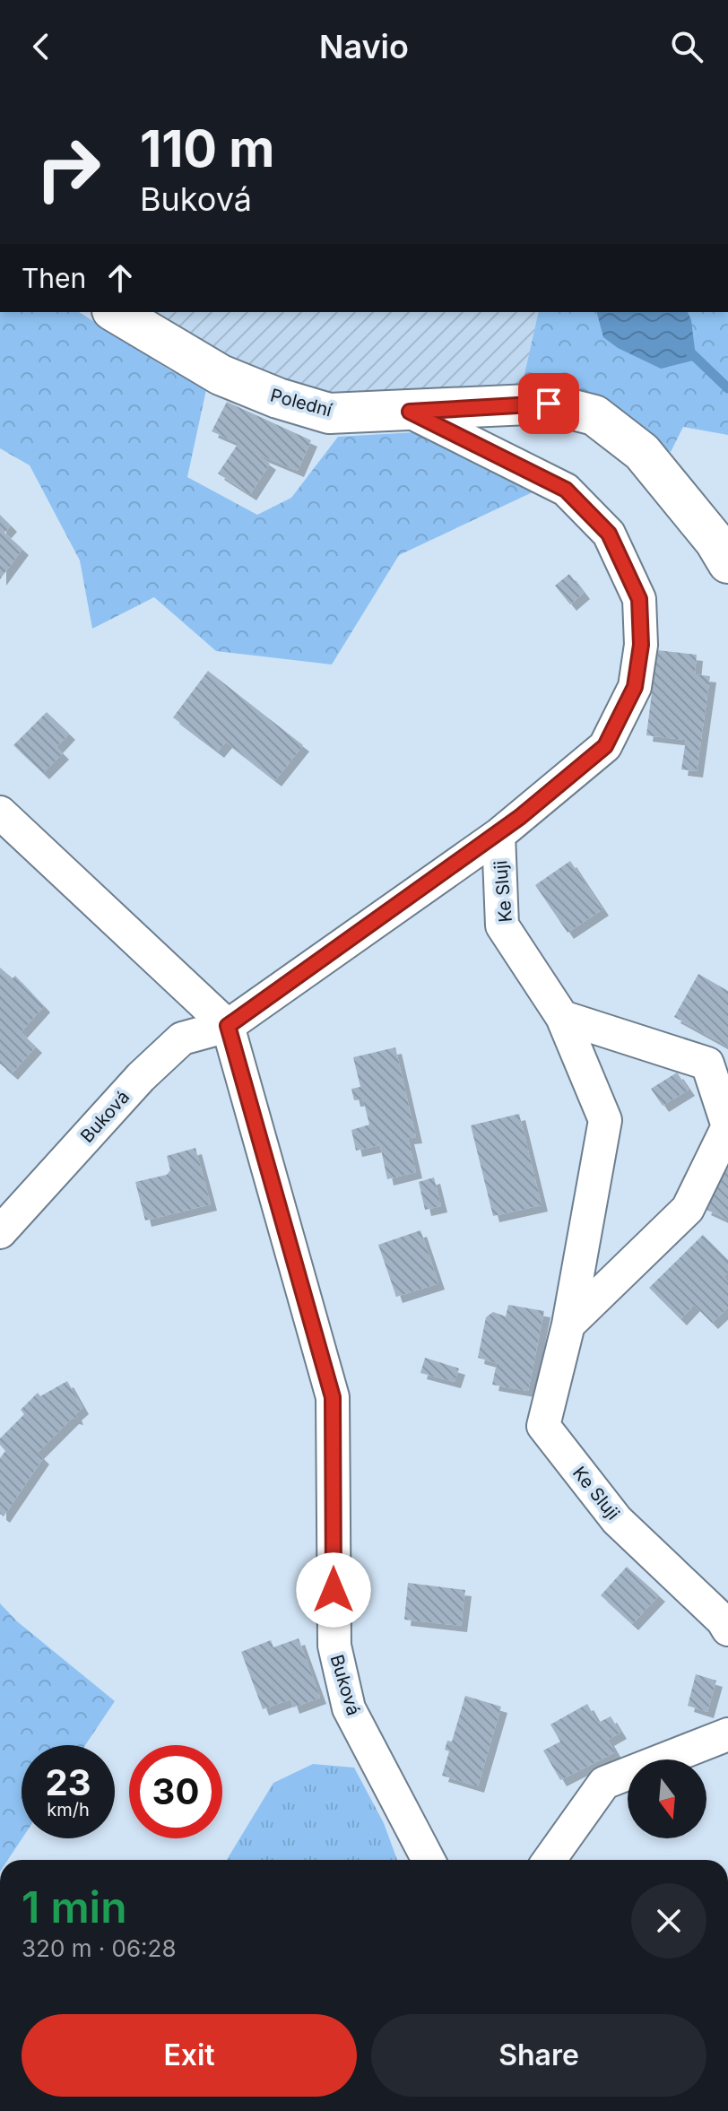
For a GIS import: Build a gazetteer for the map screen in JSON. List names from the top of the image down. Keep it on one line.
{"streets":{"street":["Polední","Ke Sluji","Buková"]},"crossings":[["Polední","Ke Sluji"],["Ke Sluji","Buková"]],"north":"bottom","page":{"header":"Navio","turn":["110 m","Buková"],"then":"Then","speed":"23 km/h","limit":"30","heading":["1 min","320 m · 06:28"],"buttons":["Exit","Share"]}}
